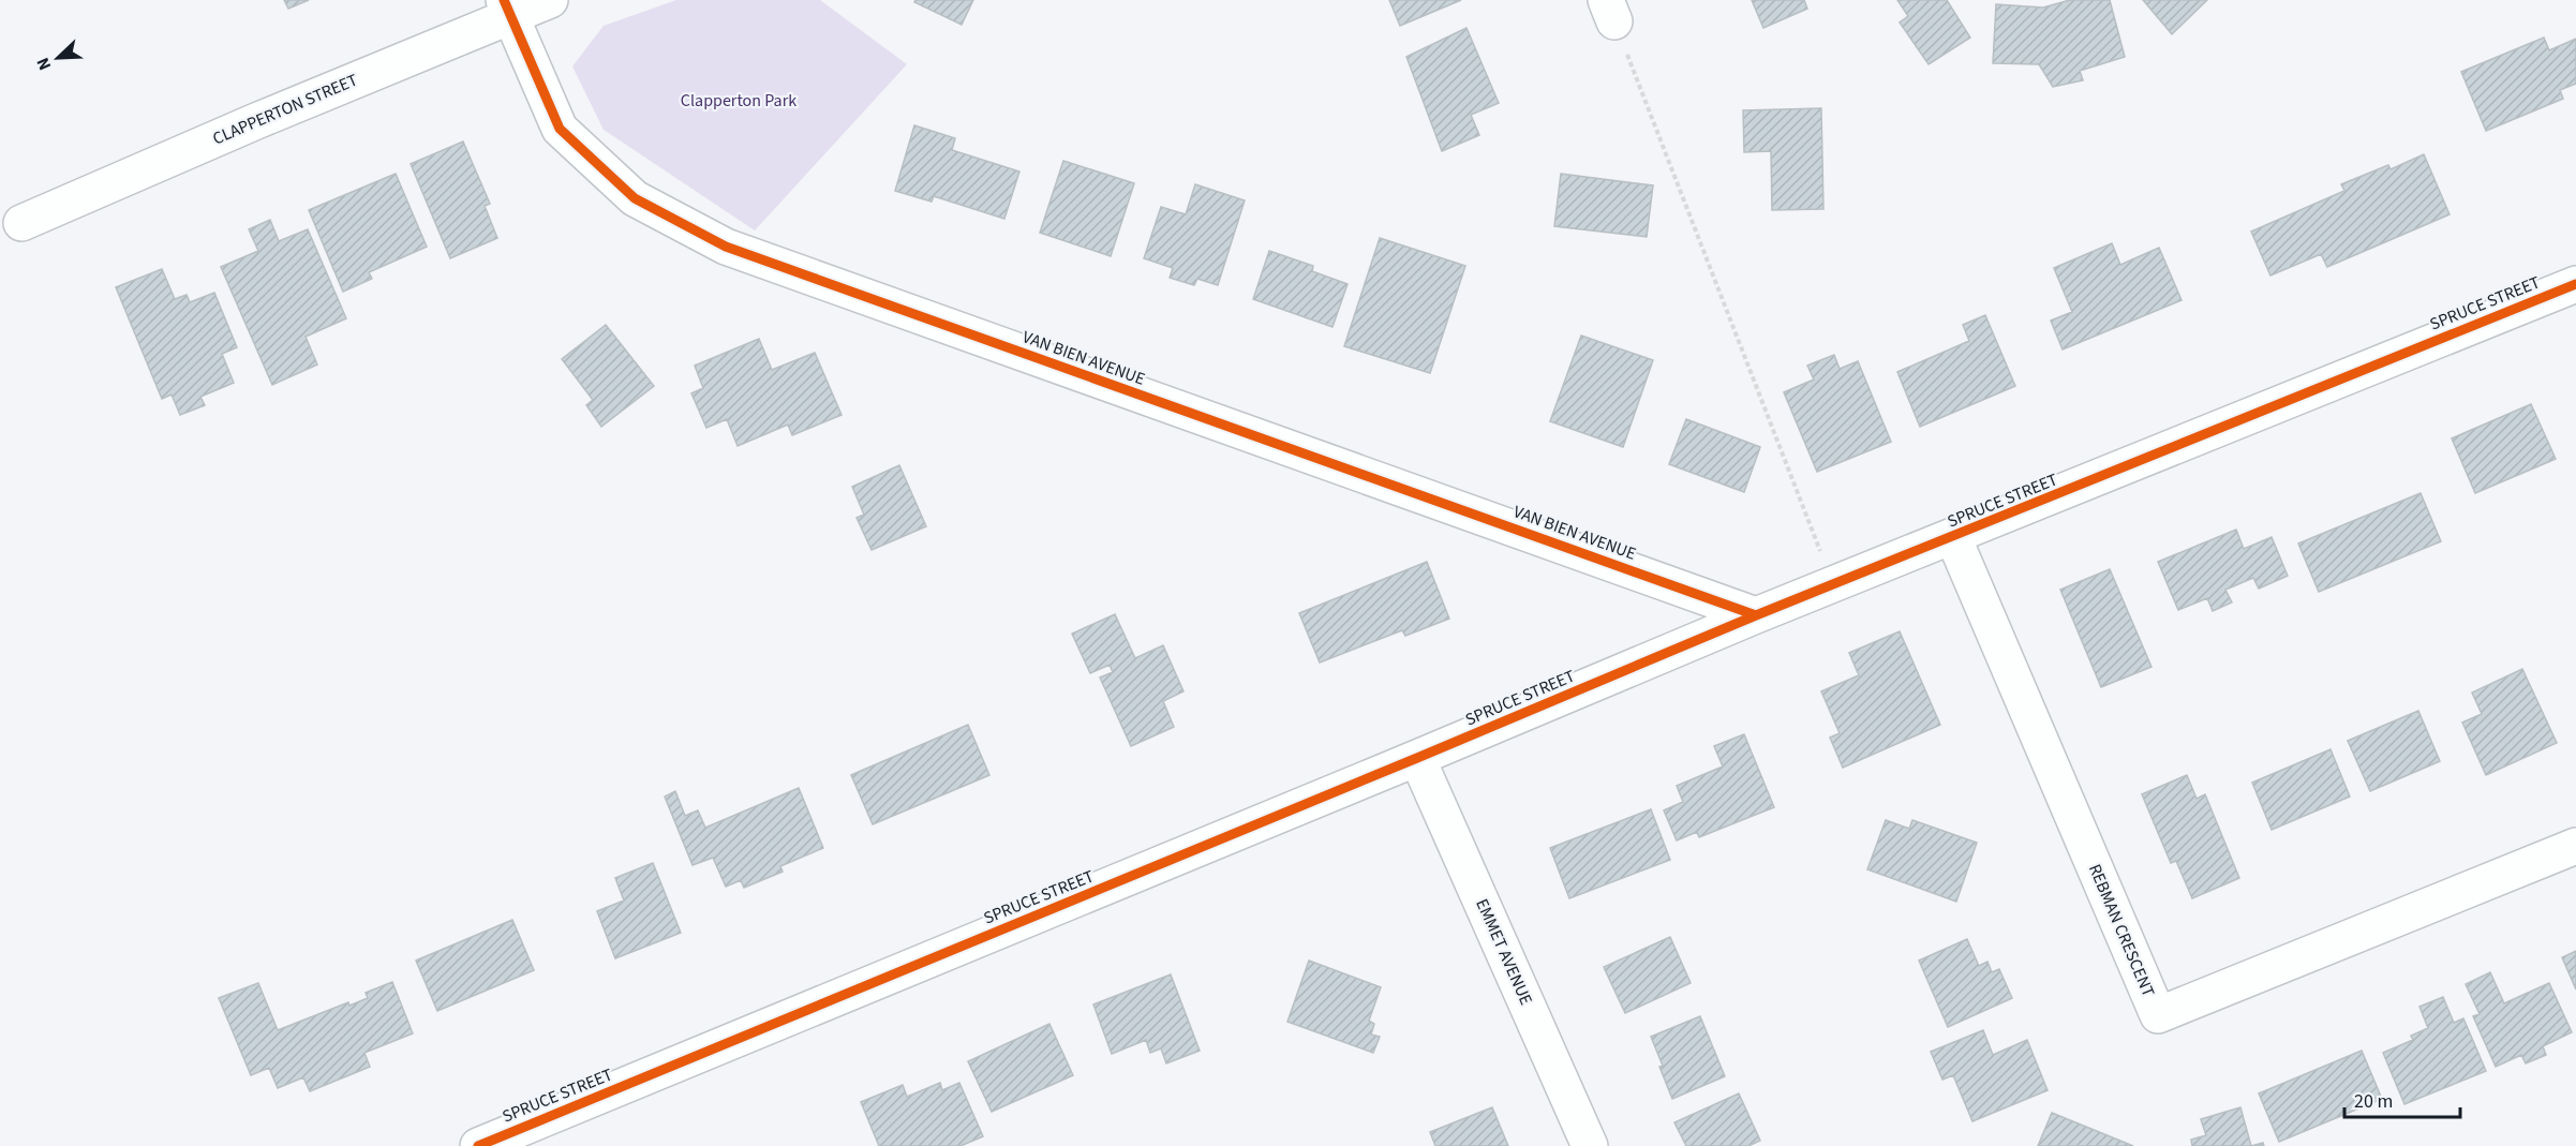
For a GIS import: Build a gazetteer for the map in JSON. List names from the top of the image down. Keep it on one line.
{"streets":{"street":["CLAPPERTON STREET","SPRUCE STREET","VAN BIEN AVENUE","REBMAN CRESCENT","EMMET AVENUE"]},"crossings":[["CLAPPERTON STREET","VAN BIEN AVENUE"],["SPRUCE STREET","VAN BIEN AVENUE"],["SPRUCE STREET","REBMAN CRESCENT"],["SPRUCE STREET","EMMET AVENUE"]],"parks":["Clapperton Park"],"scale_bar":"20 m","north":"bottom left"}
